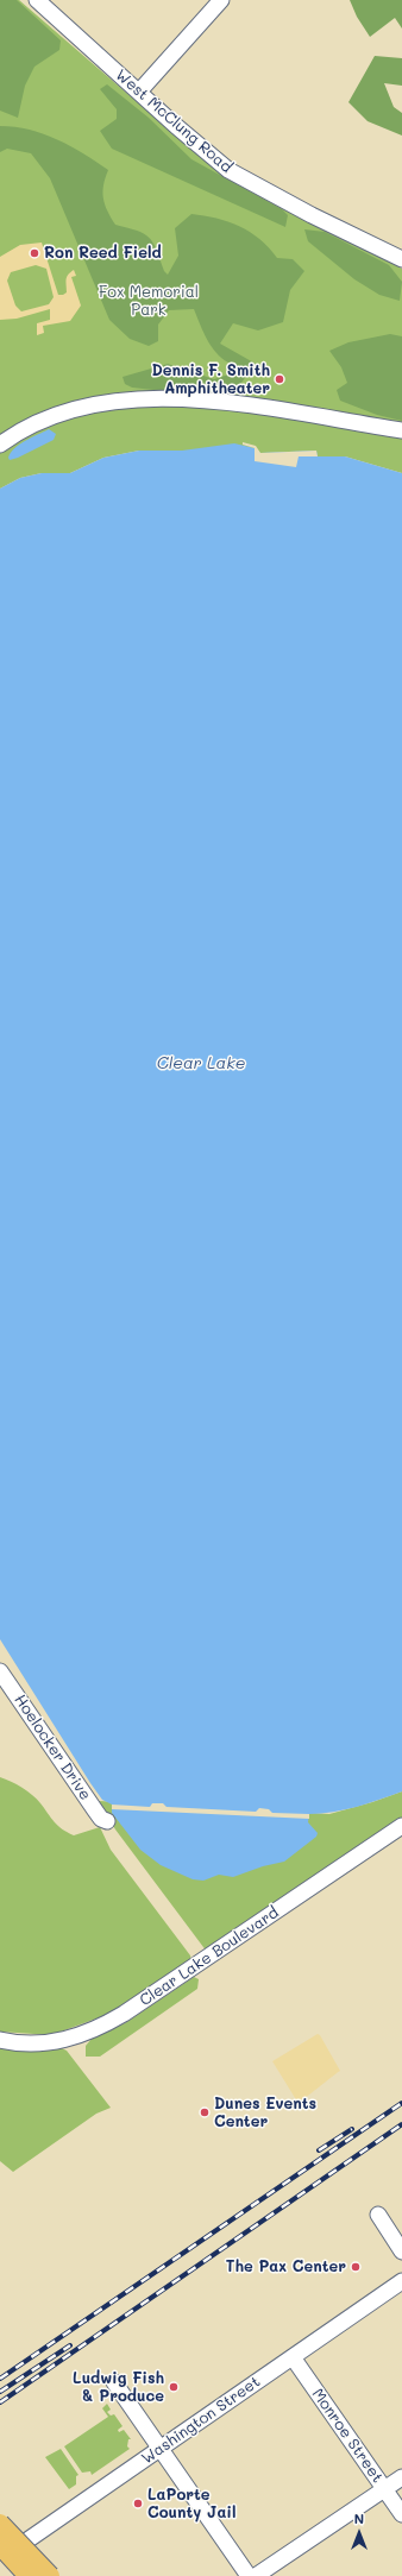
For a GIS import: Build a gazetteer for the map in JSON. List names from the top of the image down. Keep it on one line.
{"streets":{"street":["West McClung Road","Hoelocker Drive","Clear Lake Boulevard","Washington Street","Monroe Street"]},"crossings":[["Washington Street","Monroe Street"]],"water":["Clear Lake"],"parks":["Fox Memorial Park"],"places":["Ron Reed Field","Dennis F. Smith Amphitheater","Dunes Events Center","The Pax Center","Ludwig Fish & Produce","LaPorte County Jail"],"north":"top"}
